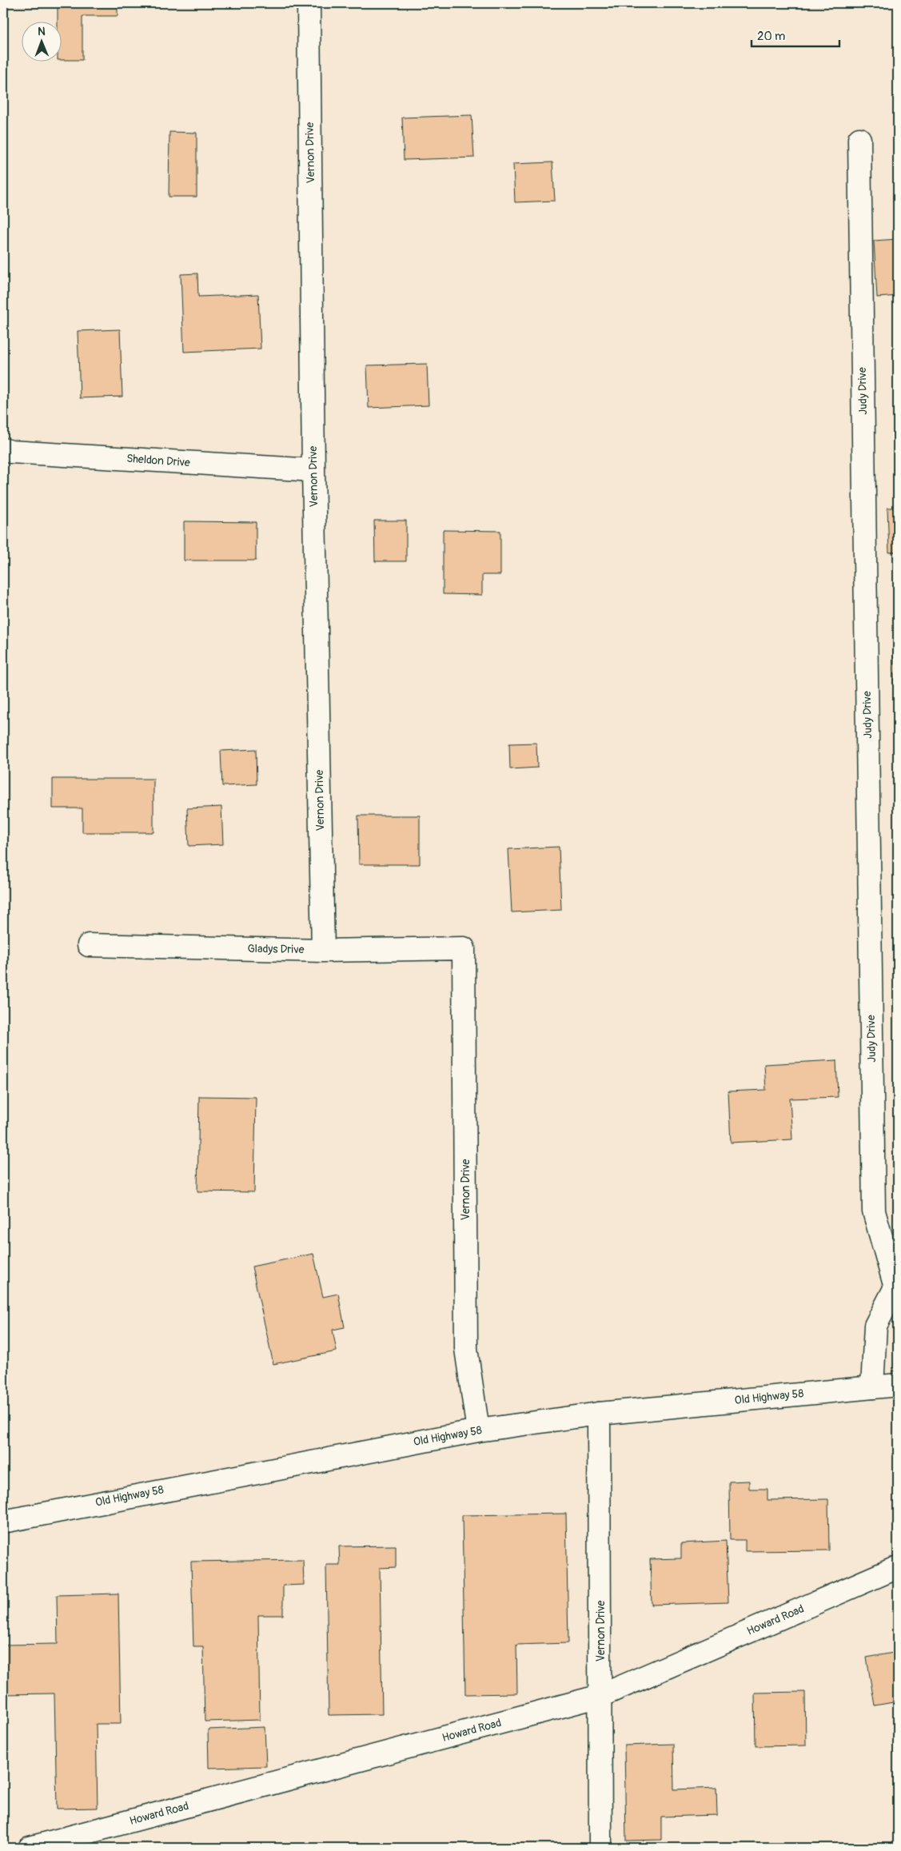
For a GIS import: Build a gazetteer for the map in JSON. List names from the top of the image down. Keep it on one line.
{"streets":{"street":["Vernon Drive","Judy Drive","Sheldon Drive","Gladys Drive","Old Highway 58","Howard Road"]},"crossings":[["Vernon Drive","Sheldon Drive"],["Vernon Drive","Gladys Drive"],["Vernon Drive","Old Highway 58"],["Vernon Drive","Howard Road"]],"scale_bar":"20 m","north":"top"}
